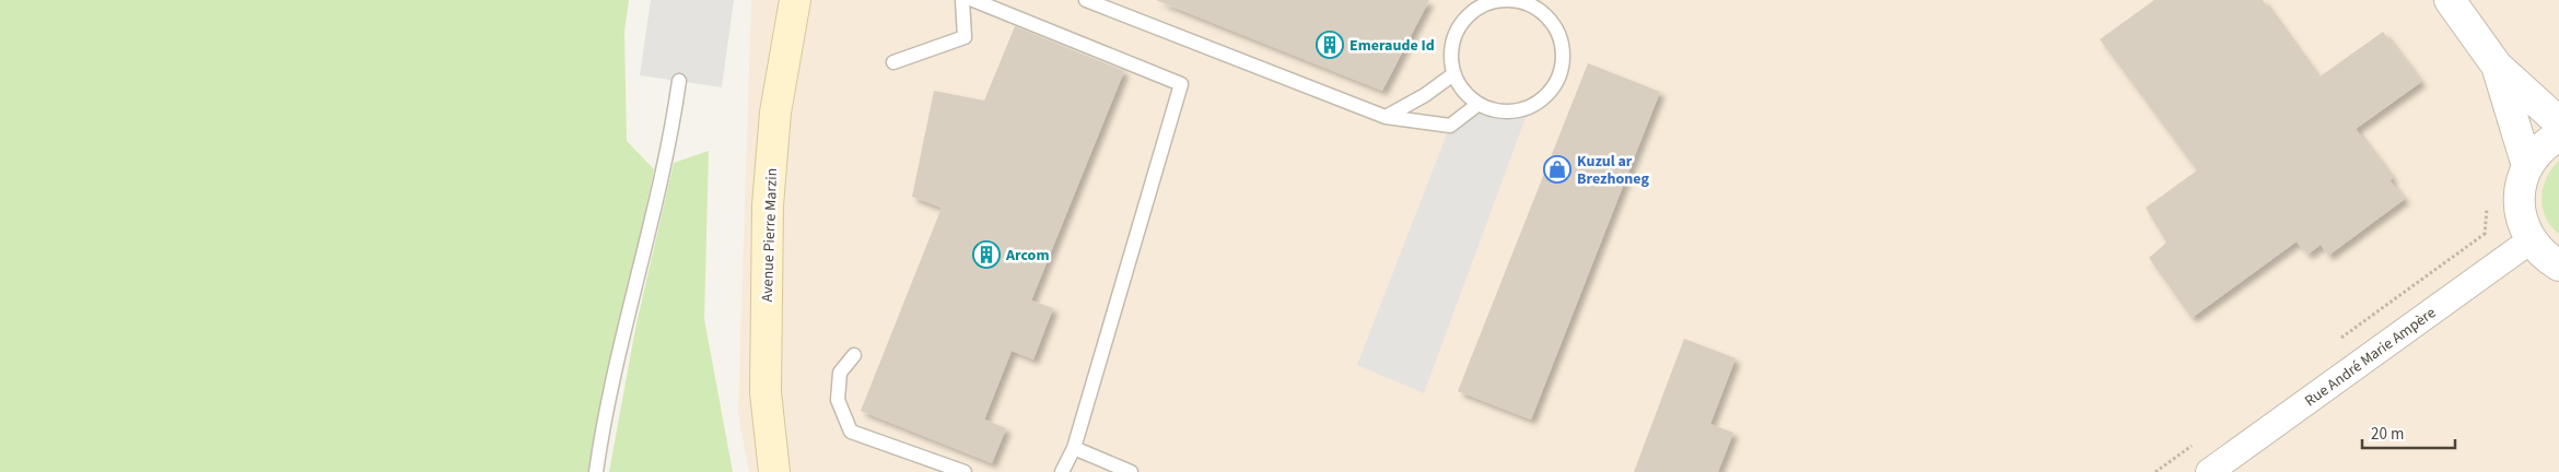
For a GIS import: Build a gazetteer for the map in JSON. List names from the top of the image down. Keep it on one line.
{"streets":{"main road":["Avenue Pierre Marzin"],"street":["Rue André Marie Ampère"]},"places":{"building":["Emeraude Id","Arcom"],"shop":["Kuzul ar Brezhoneg"]},"scale_bar":"20 m"}
